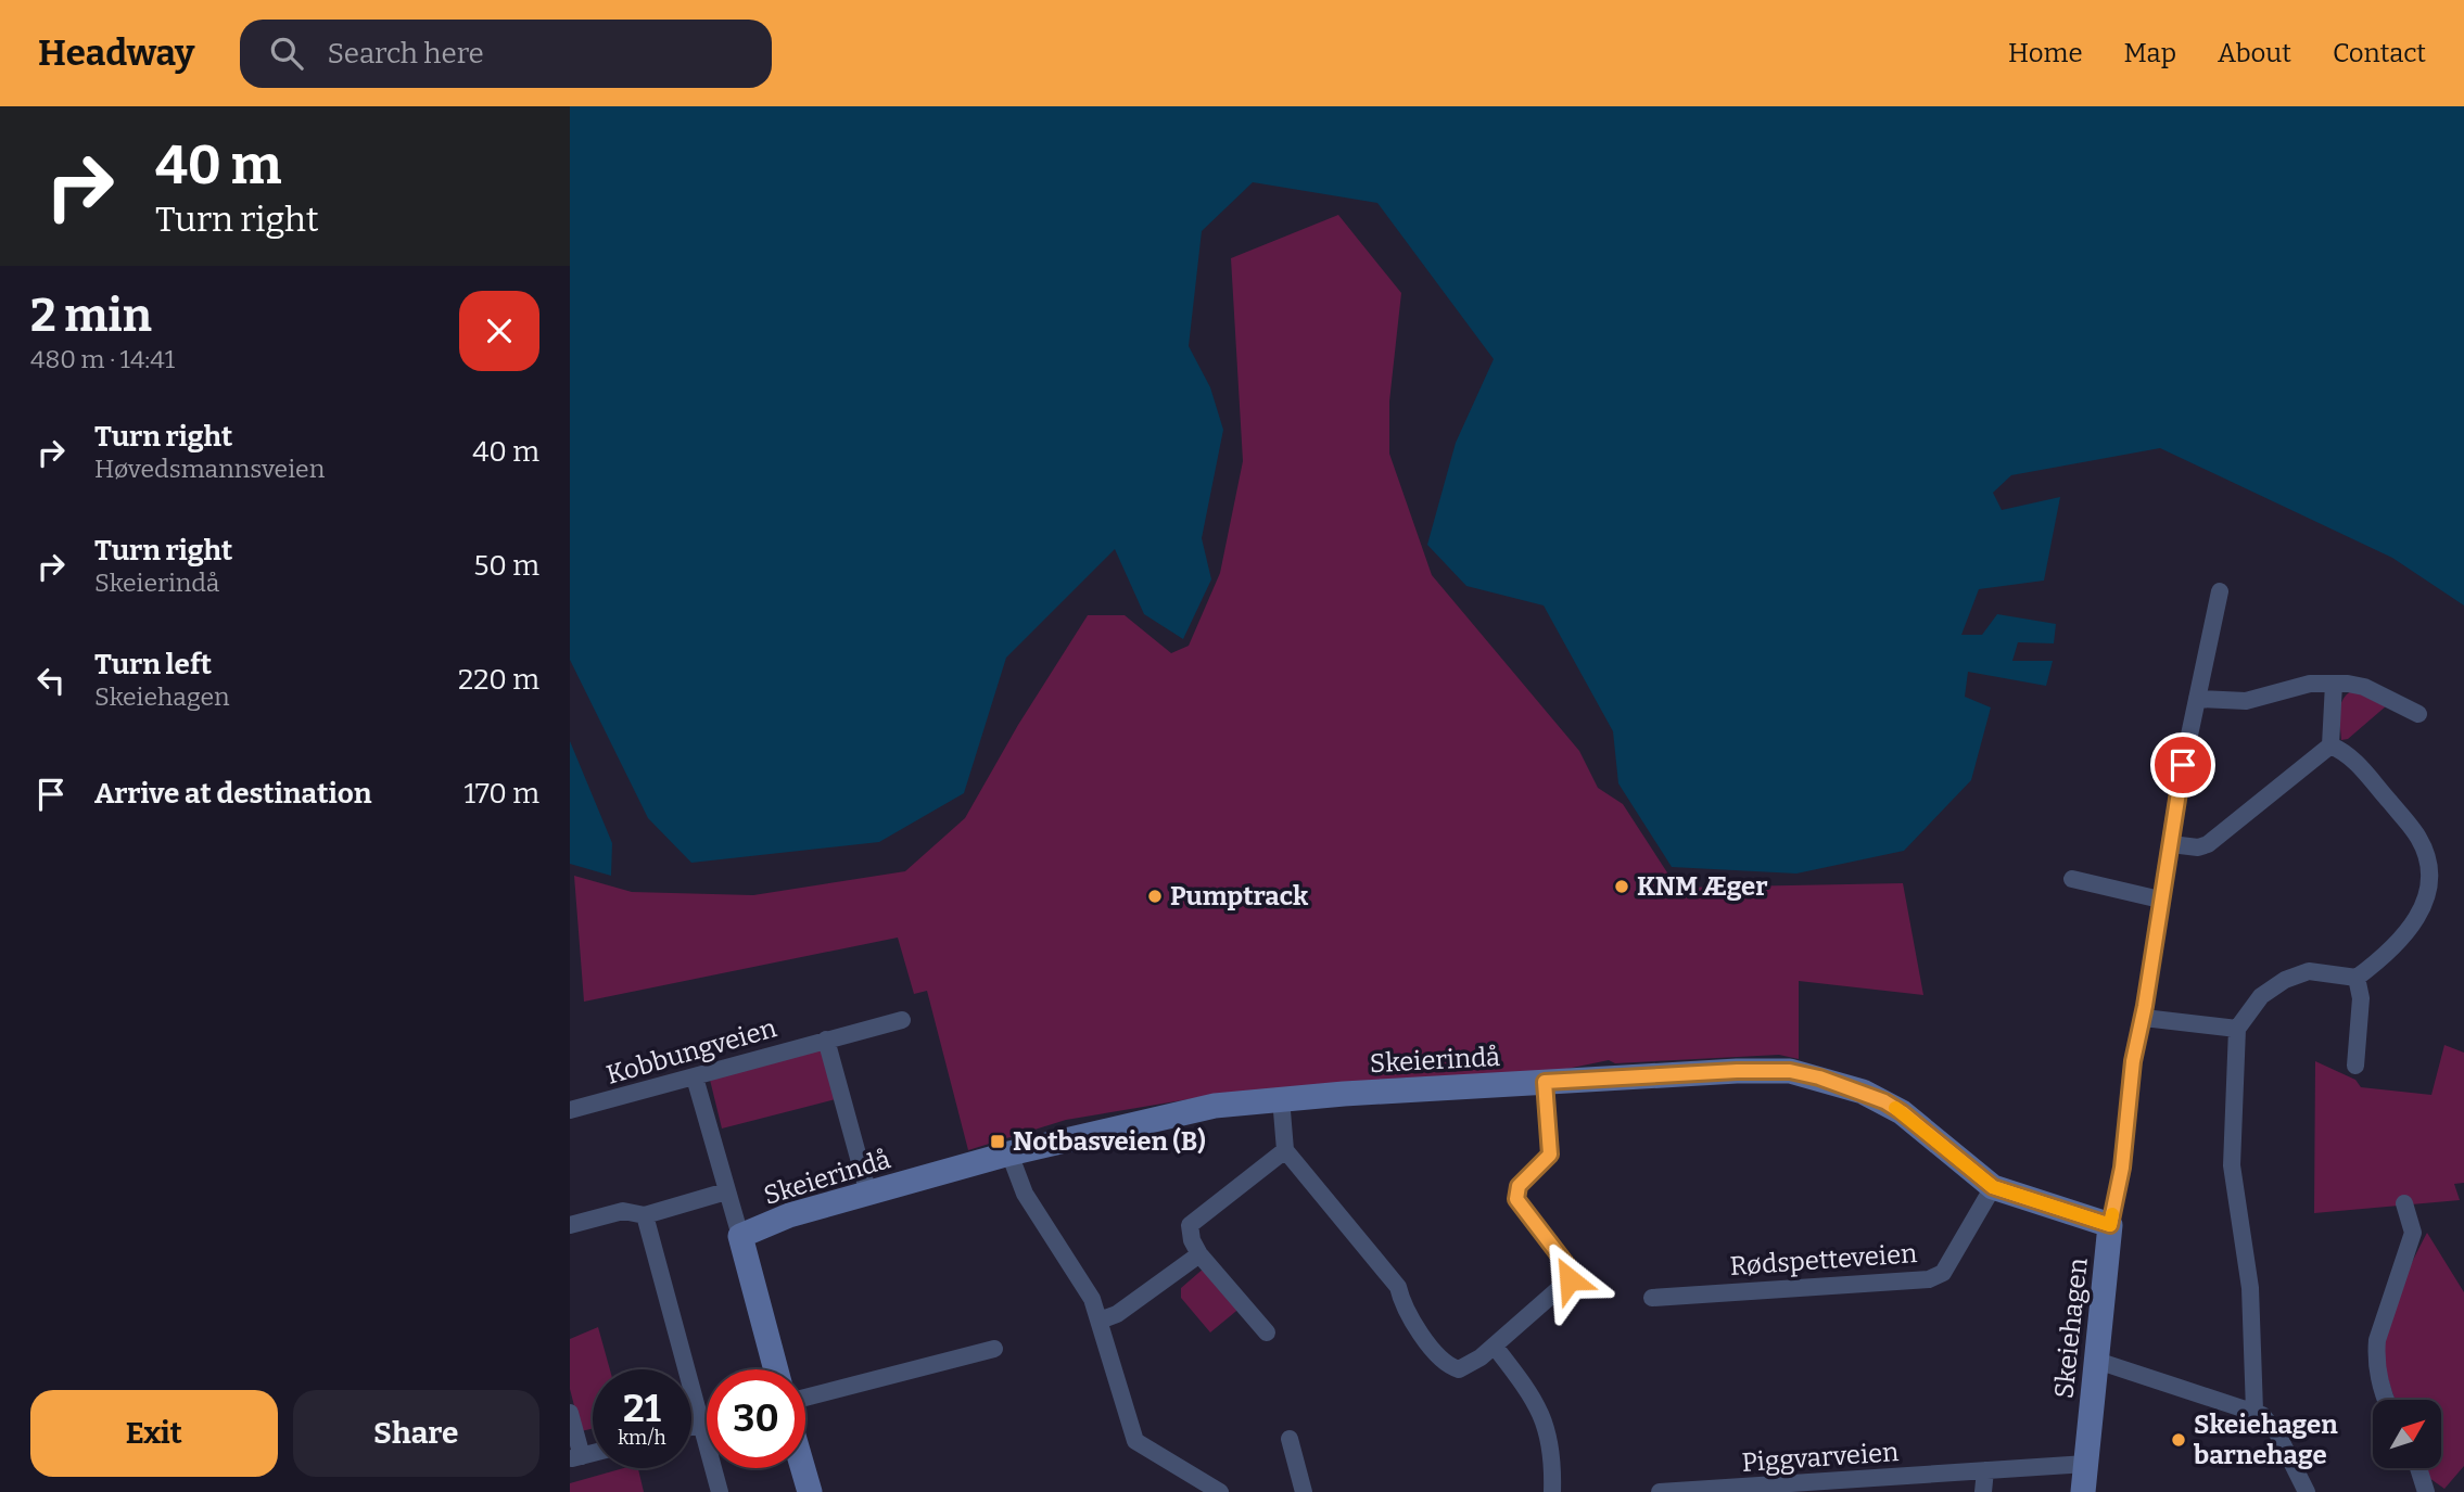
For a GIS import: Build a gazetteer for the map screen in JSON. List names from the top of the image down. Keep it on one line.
{"streets":{"street":["Kobbungveien","Skeierindå","Rødspetteveien","Skeiehagen","Piggvarveien"]},"crossings":[["Skeierindå","Rødspetteveien"],["Skeierindå","Skeiehagen"],["Skeiehagen","Piggvarveien"]],"places":{"other":["KNM Æger","Pumptrack","Skeiehagen barnehage"],"transit":["Notbasveien (B)"]},"north":"top right","page":{"header":"Headway","search":"Search here","nav":["Home","Map","About","Contact"],"turn":["40 m","Turn right"],"heading":["2 min","480 m · 14:41"],"list":[{"name":"Turn right","note":"Høvedsmannsveien","value":"40 m"},{"name":"Turn right","note":"Skeierindå","value":"50 m"},{"name":"Turn left","note":"Skeiehagen","value":"220 m"},{"name":"Arrive at destination","value":"170 m"}],"speed":"21 km/h","limit":"30","buttons":["Exit","Share"]}}
